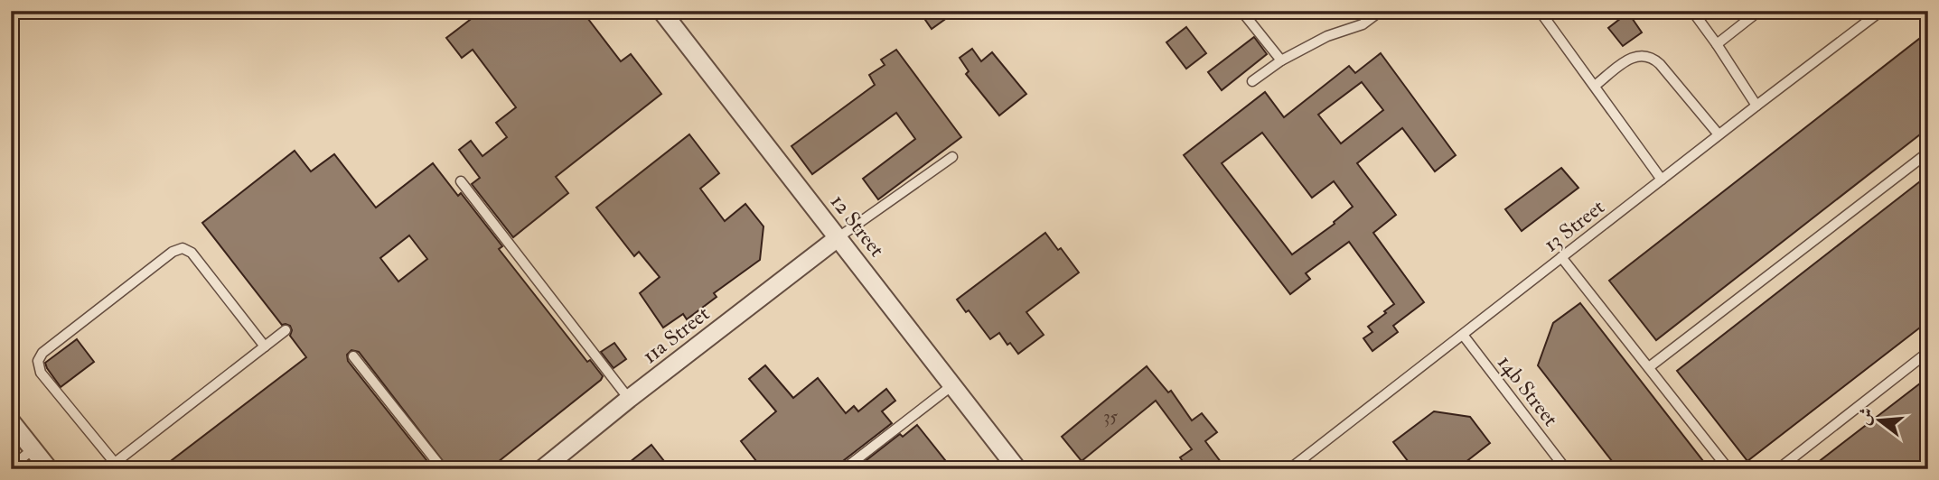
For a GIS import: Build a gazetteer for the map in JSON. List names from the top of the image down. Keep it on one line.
{"streets":{"street":["12 Street","11a Street"],"lane":["13 Street","14b Street"]},"crossings":[["12 Street","11a Street"],["13 Street","14b Street"]],"house_numbers":["35"],"north":"left"}
